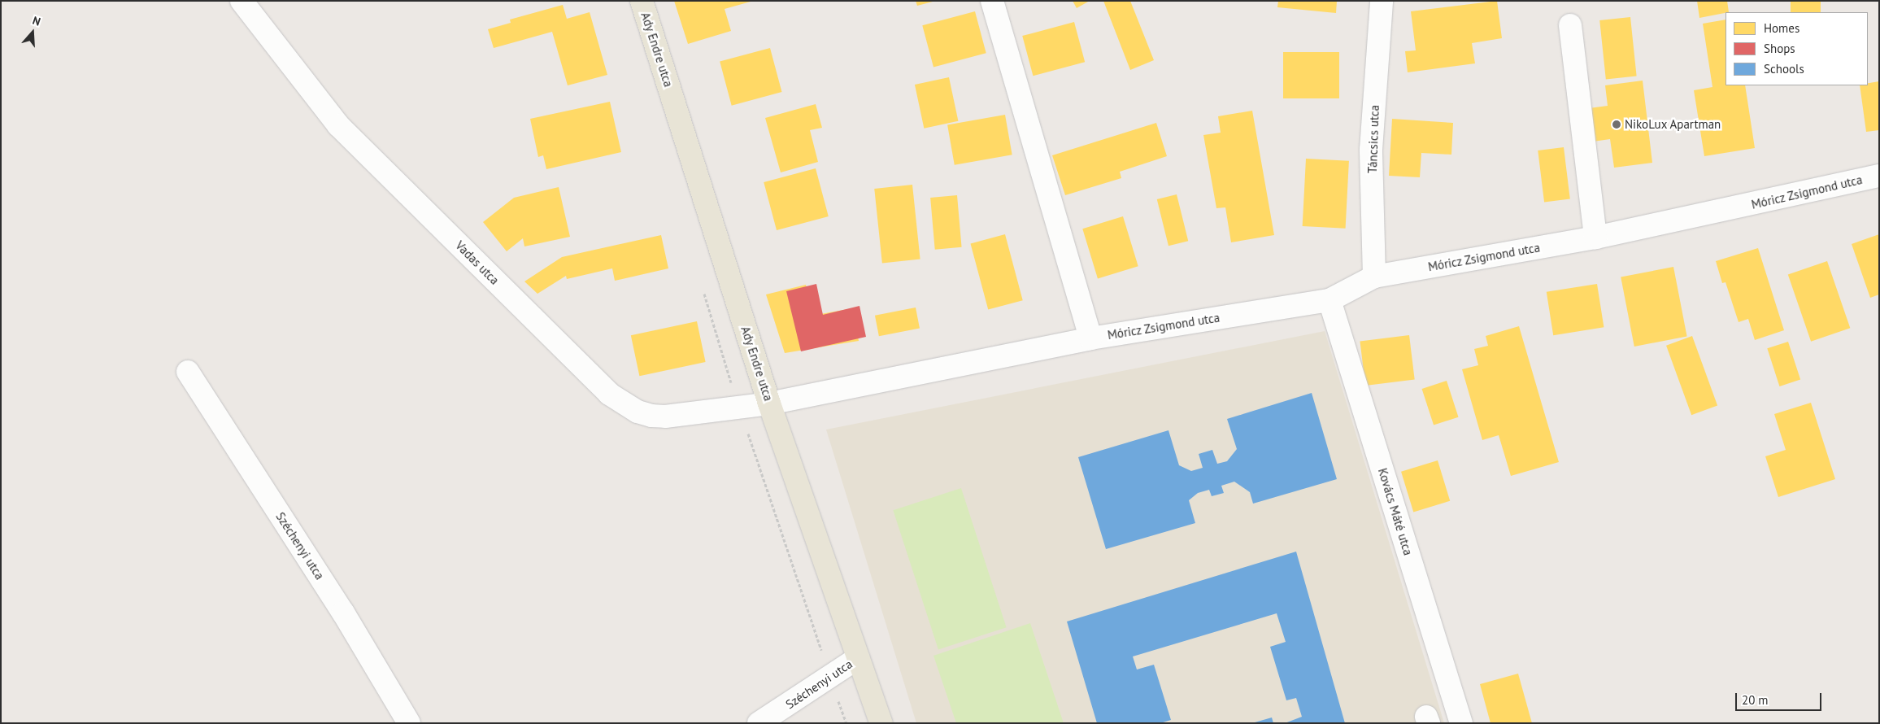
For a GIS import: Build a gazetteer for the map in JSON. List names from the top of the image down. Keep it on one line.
{"streets":{"main road":["Ady Endre utca"],"street":["Táncsics utca","Móricz Zsigmond utca","Vadas utca","Kovács Máté utca","Széchenyi utca"]},"crossings":[["Ady Endre utca","Móricz Zsigmond utca"],["Ady Endre utca","Vadas utca"],["Ady Endre utca","Széchenyi utca"],["Táncsics utca","Móricz Zsigmond utca"],["Móricz Zsigmond utca","Vadas utca"],["Móricz Zsigmond utca","Kovács Máté utca"]],"places":["NikoLux Apartman"],"legend":["Homes","Shops","Schools"],"scale_bar":"20 m","north":"top"}
